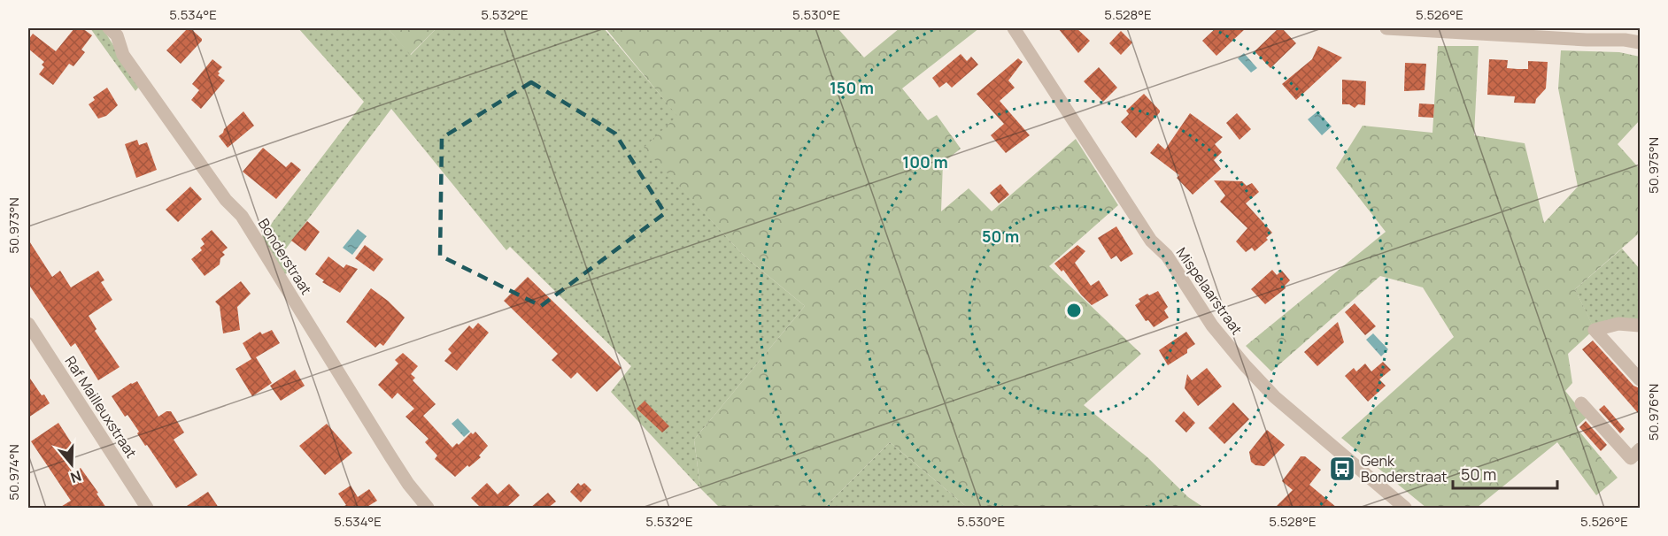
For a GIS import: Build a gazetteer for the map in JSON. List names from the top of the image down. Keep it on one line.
{"streets":{"street":["Bonderstraat","Mispelaarstraat","Raf Mailleuxstraat"]},"places":{"bus stop":["Genk Bonderstraat"]},"scale_bar":"50 m","north":"bottom","coordinates":["5.534°E","5.532°E","5.530°E","5.528°E","5.526°E","50.975°N","50.973°N","50.976°N","50.974°N"],"rings":["150 m","100 m","50 m"]}
